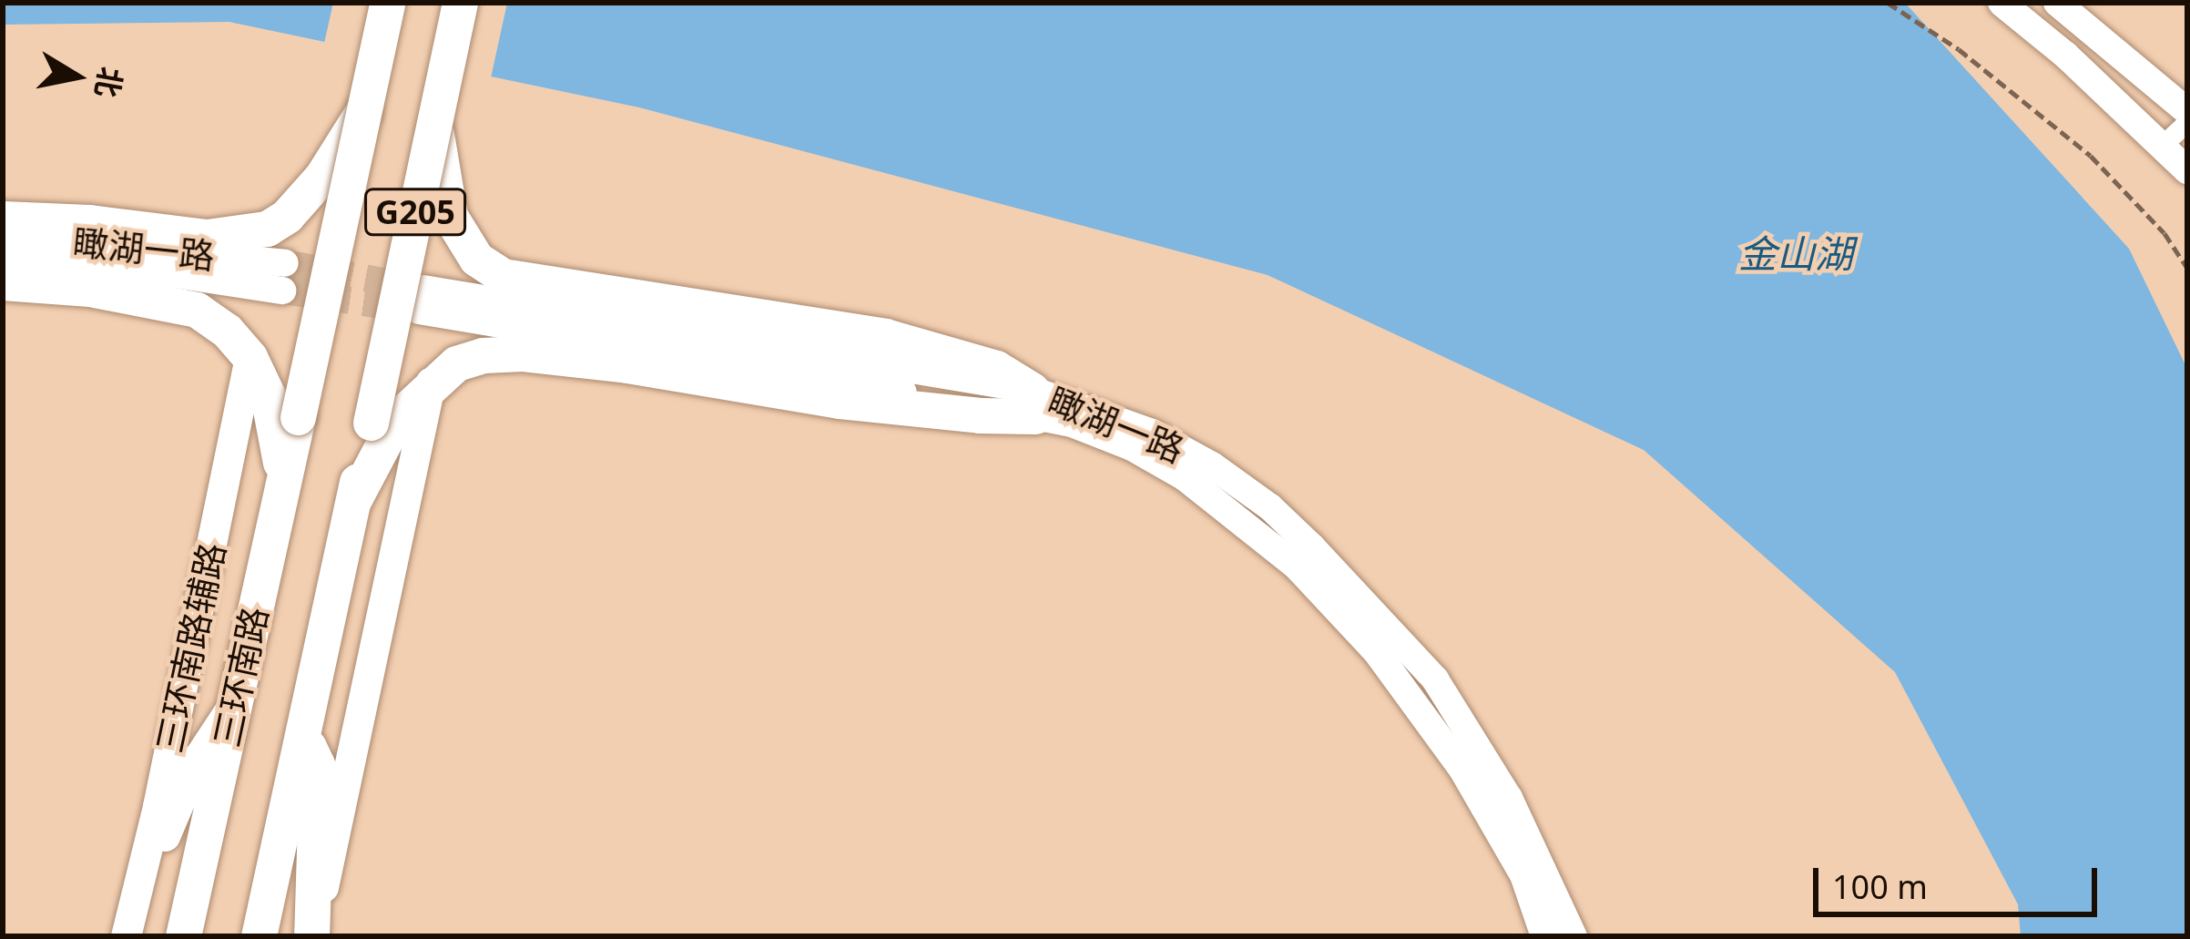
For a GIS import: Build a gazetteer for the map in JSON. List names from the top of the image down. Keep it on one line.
{"streets":{"highway":["G205","三环南路"],"main road":["三环南路辅路"],"street":["瞰湖一路"]},"crossings":[["G205","三环南路"]],"water":["金山湖"],"scale_bar":"100 m","north":"right"}
